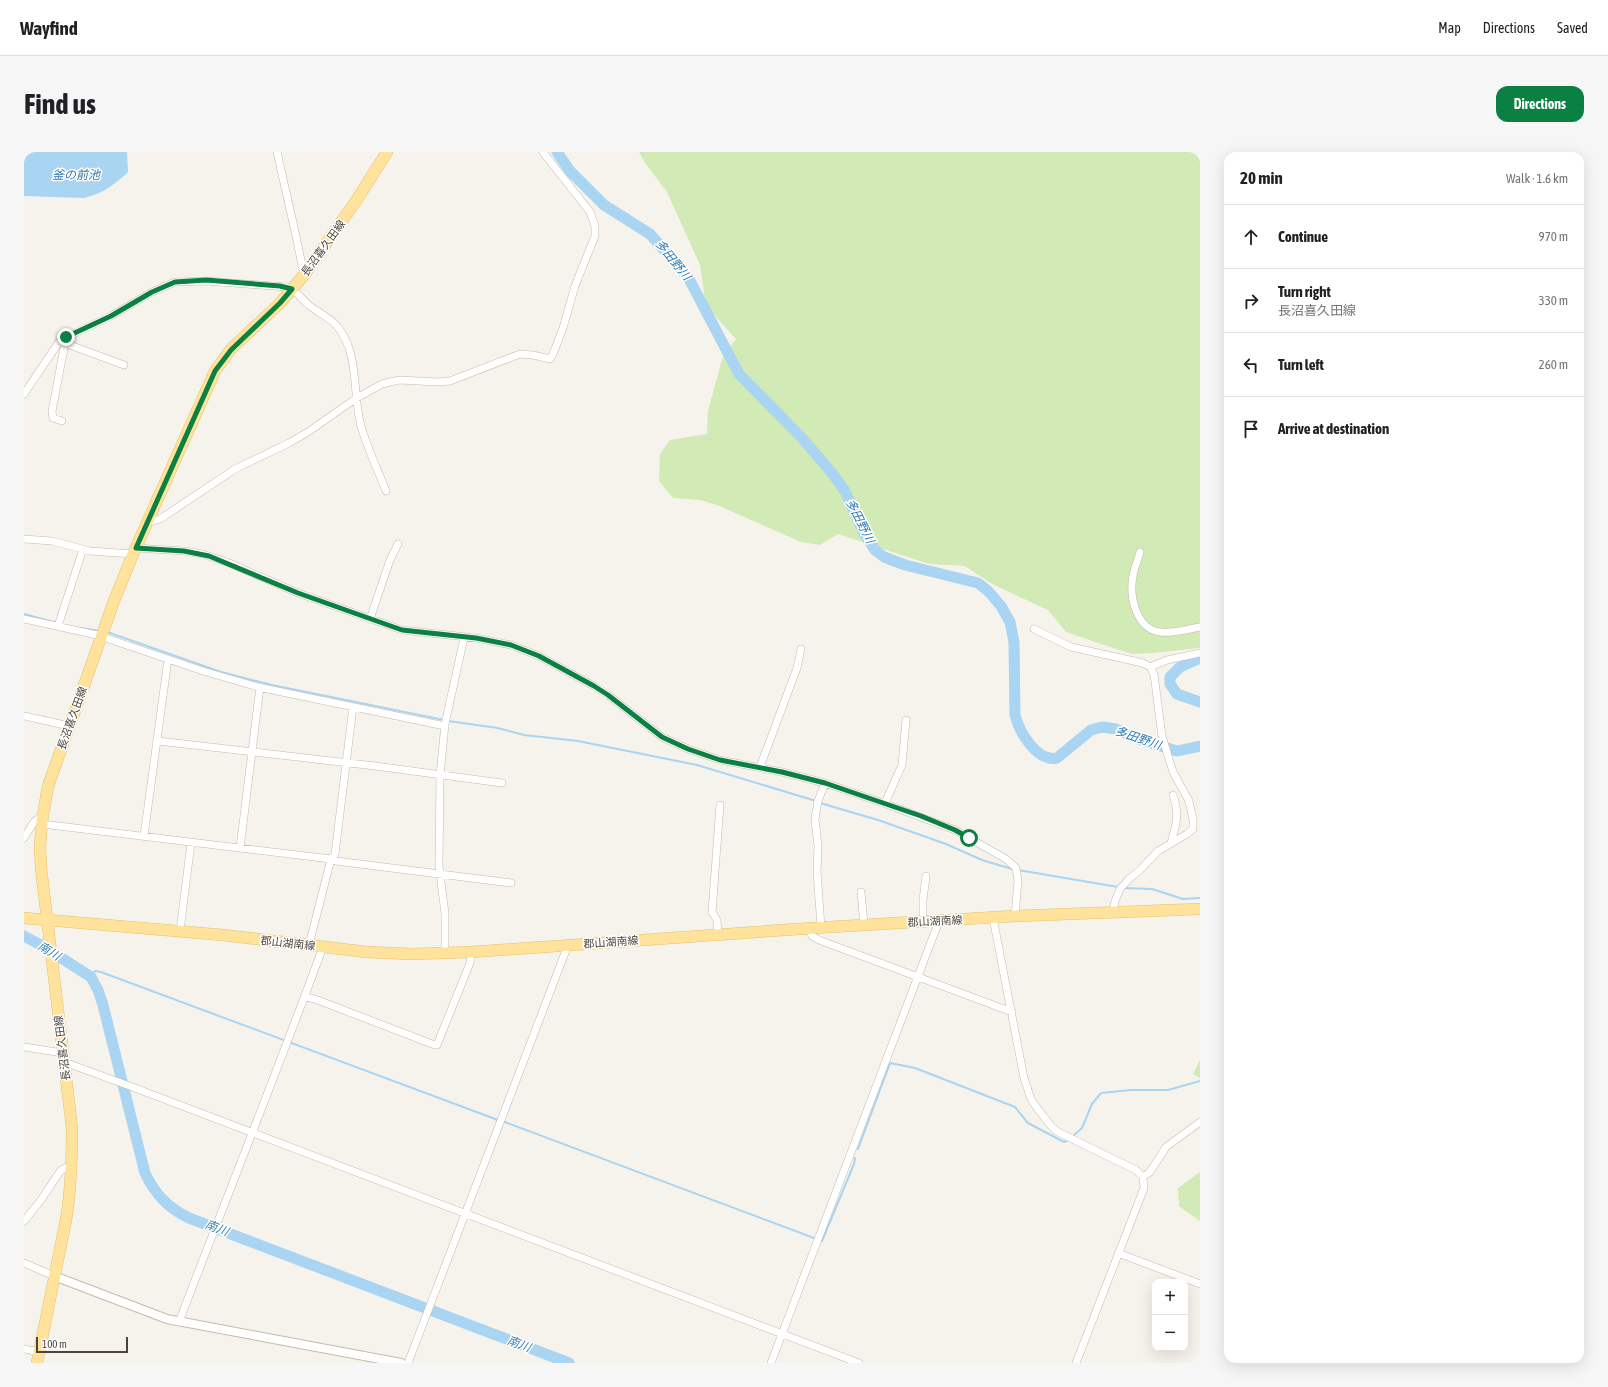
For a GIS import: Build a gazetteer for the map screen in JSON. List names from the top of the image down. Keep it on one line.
{"streets":{"main road":["長沼喜久田線","郡山湖南線"]},"crossings":[["長沼喜久田線","郡山湖南線"]],"water":["釜の前池","多田野川","南川"],"scale_bar":"100 m","page":{"header":"Wayfind","nav":["Map","Directions","Saved"],"buttons":"Directions","title":"Find us","heading":["20 min","Walk · 1.6 km"],"list":[["Continue","970 m"],["Turn right","長沼喜久田線","330 m"],["Turn left","260 m"],"Arrive at destination"],"map_buttons":["+","−"],"scale":"100 m"}}
